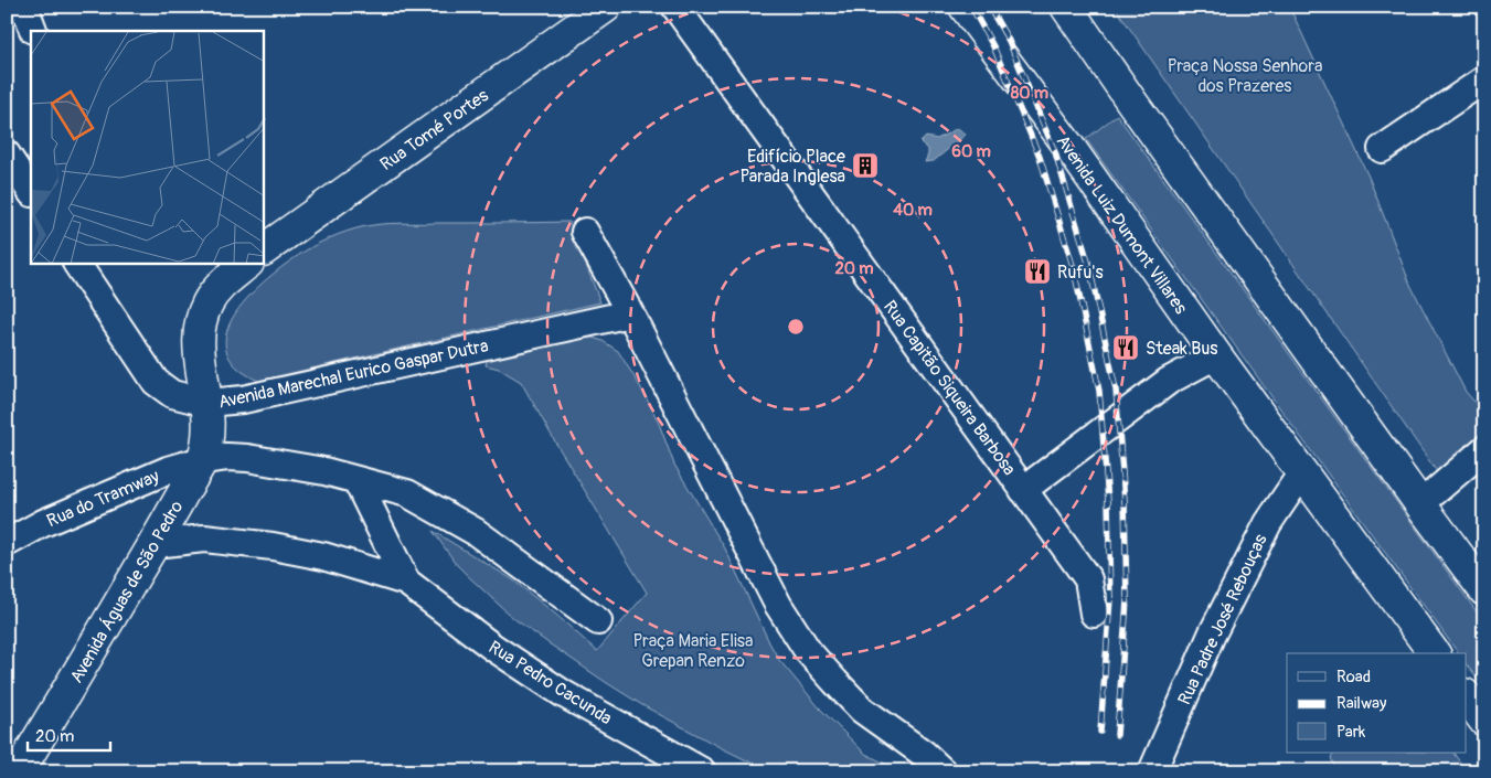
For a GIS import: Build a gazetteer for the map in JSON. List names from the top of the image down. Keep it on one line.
{"streets":{"main road":["Rua Tomé Portes","Avenida Luiz Dumont Villares","Avenida Águas de São Pedro"],"street":["Avenida Marechal Eurico Gaspar Dutra","Rua Capitão Siqueira Barbosa","Rua do Tramway","Rua Padre José Rebouças","Rua Pedro Cacunda"]},"crossings":[["Avenida Luiz Dumont Villares","Rua Padre José Rebouças"],["Avenida Marechal Eurico Gaspar Dutra","Avenida Águas de São Pedro"],["Rua do Tramway","Avenida Águas de São Pedro"],["Avenida Águas de São Pedro","Rua Pedro Cacunda"]],"parks":["Praça Nossa Senhora dos Prazeres","Praça Maria Elisa Grepan Renzo"],"places":{"building":["Edifício Place Parada Inglesa"],"restaurant":["Rufu's","Steak Bus"]},"legend":["Road","Railway","Park"],"scale_bar":"20 m","rings":["80 m","60 m","40 m","20 m"]}
